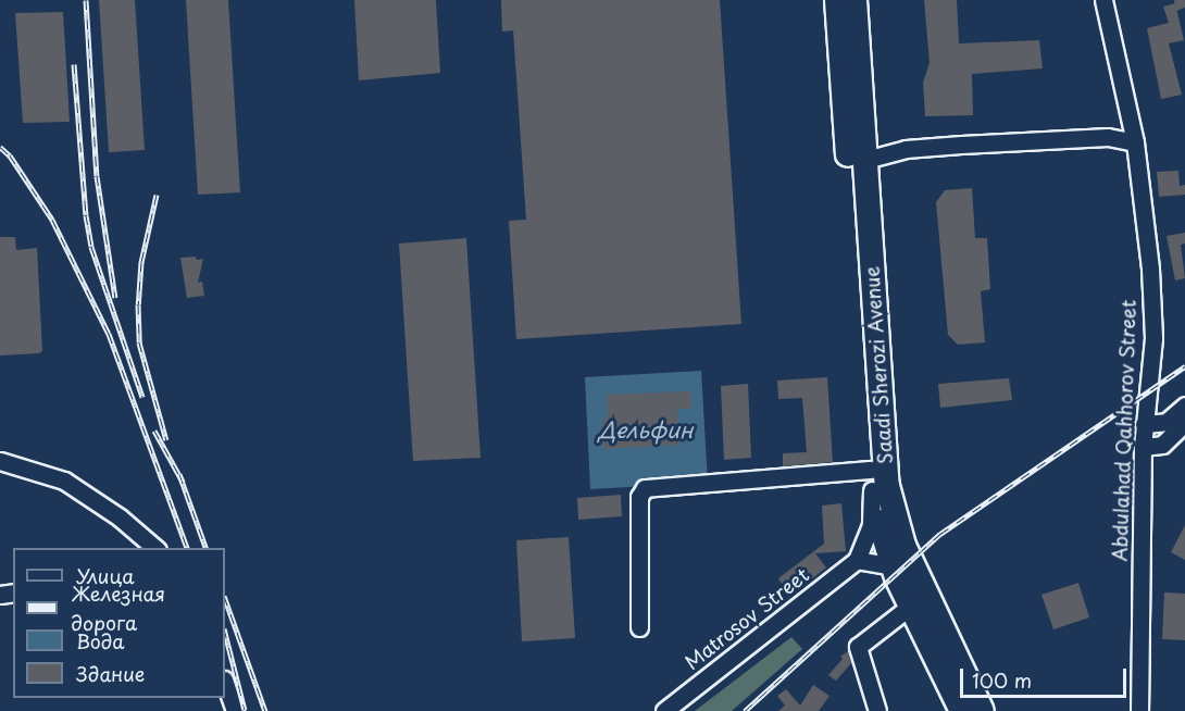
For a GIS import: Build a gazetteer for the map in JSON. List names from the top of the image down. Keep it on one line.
{"streets":{"highway":["Saadi Sherozi Avenue"],"street":["Abdulahad Qahhorov Street","Matrosov Street"]},"crossings":[["Saadi Sherozi Avenue","Matrosov Street"]],"water":["Дельфин"],"legend":["Улица","Железная дорога","Вода","Здание"],"scale_bar":"100 m"}
